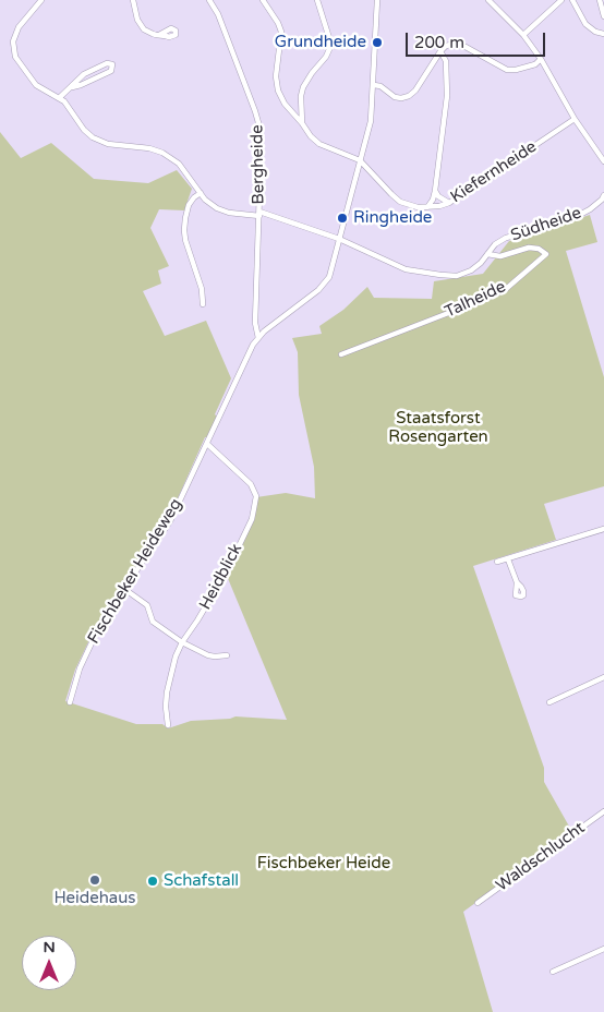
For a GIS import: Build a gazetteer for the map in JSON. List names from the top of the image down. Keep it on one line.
{"streets":{"street":["Bergheide","Kiefernheide","Südheide","Talheide","Fischbeker Heideweg","Heidblick","Waldschlucht"]},"crossings":[["Bergheide","Fischbeker Heideweg"],["Kiefernheide","Fischbeker Heideweg"],["Südheide","Talheide"],["Südheide","Fischbeker Heideweg"],["Fischbeker Heideweg","Heidblick"]],"parks":["Staatsforst Rosengarten","Fischbeker Heide"],"places":["Grundheide","Ringheide","Heidehaus","Schafstall"],"scale_bar":"200 m","north":"top"}
